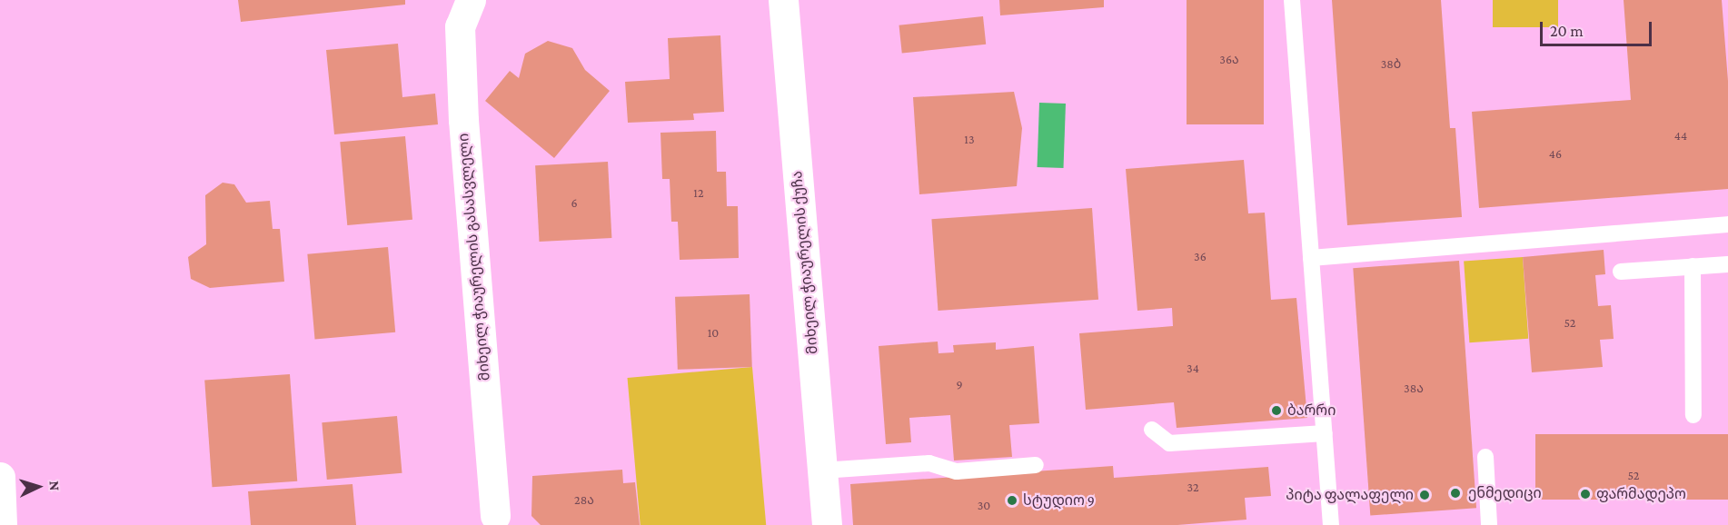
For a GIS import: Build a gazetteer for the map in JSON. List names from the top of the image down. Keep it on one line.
{"streets":{"street":["მიხეილ ჭიაურელის გასასვლელი","მიხეილ ჭიაურელის ქუჩა"]},"places":["ბარრი","ენმედიცი","ფარმადეპო","პიტა ფალაფელი","სტუდიო 9"],"house_numbers":["36ა","38ბ","44","13","46","12","6","36","52","10","34","9","38ა","52","32","28ა","30"],"scale_bar":"20 m","north":"right"}
